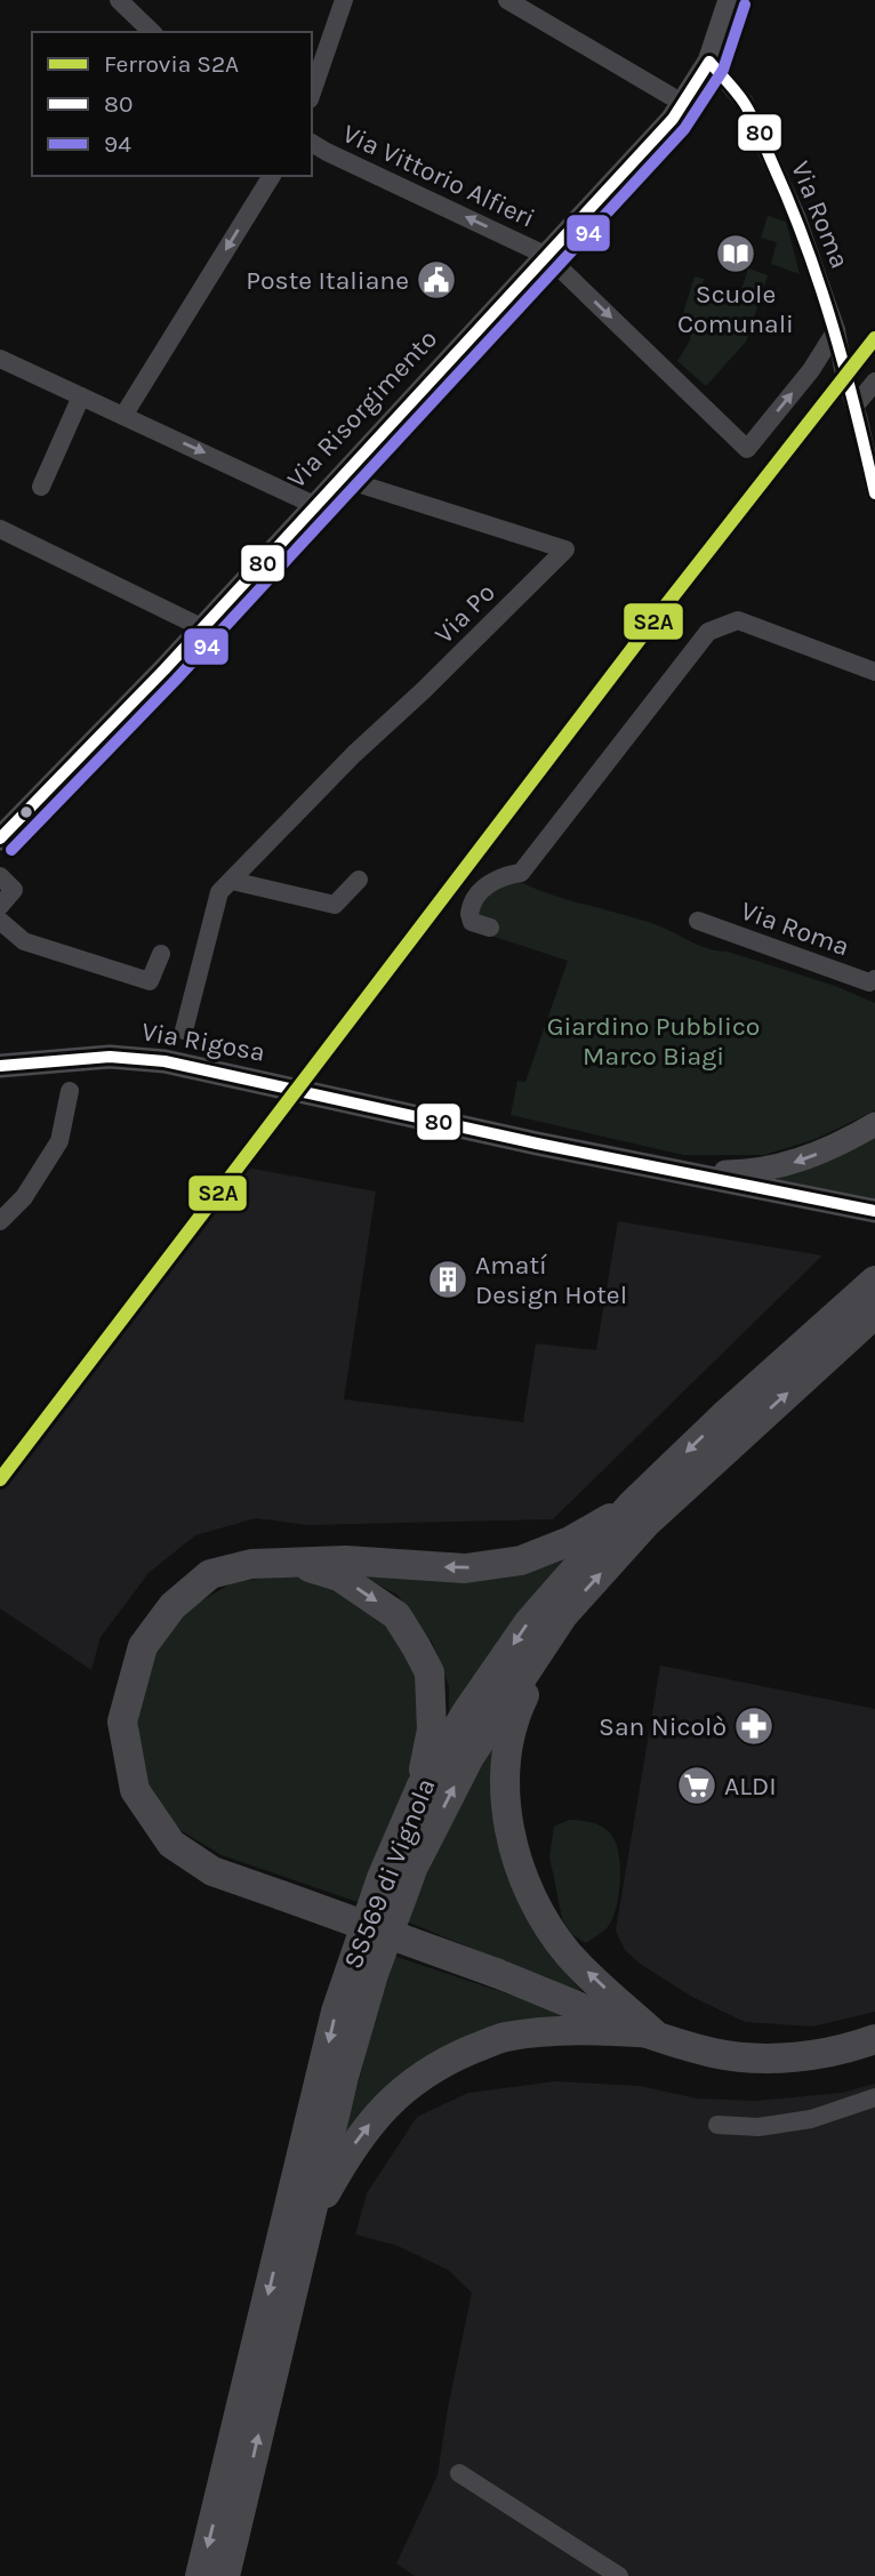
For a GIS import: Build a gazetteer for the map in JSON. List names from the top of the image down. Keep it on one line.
{"streets":{"highway":["SS569 di Vignola"],"main road":["Via Risorgimento","Via Rigosa"],"street":["Via Vittorio Alfieri","Via Roma","Via Po"]},"crossings":[["Via Vittorio Alfieri","Via Risorgimento"],["Via Roma","Via Risorgimento"],["Via Risorgimento","Via Po"]],"parks":["Giardino Pubblico Marco Biagi"],"places":{"library":["Scuole Comunali"],"public building":["Poste Italiane"],"building":["Amatí Design Hotel"],"pharmacy":["San Nicolò"],"supermarket":["ALDI"]},"lines":["transit line 94","transit line 80","rail line S2A"],"legend":["Ferrovia S2A","80","94"]}
